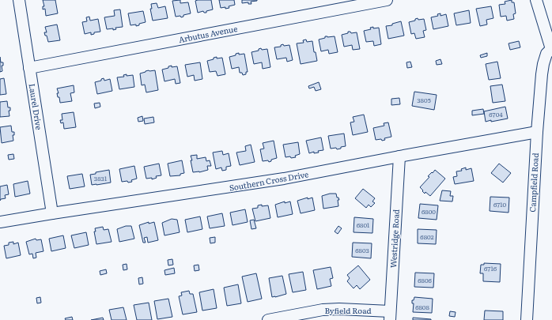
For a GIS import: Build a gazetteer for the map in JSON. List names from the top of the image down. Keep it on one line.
{"streets":{"street":["Arbutus Avenue","Laurel Drive","Southern Cross Drive","Campfield Road","Westridge Road","Byfield Road"]},"crossings":[["Arbutus Avenue","Laurel Drive"],["Laurel Drive","Southern Cross Drive"],["Southern Cross Drive","Campfield Road"],["Southern Cross Drive","Westridge Road"],["Westridge Road","Byfield Road"]],"house_numbers":["3805","6704","3831","6710","6800","6801","6802","6803","6716","6806","6808"]}
